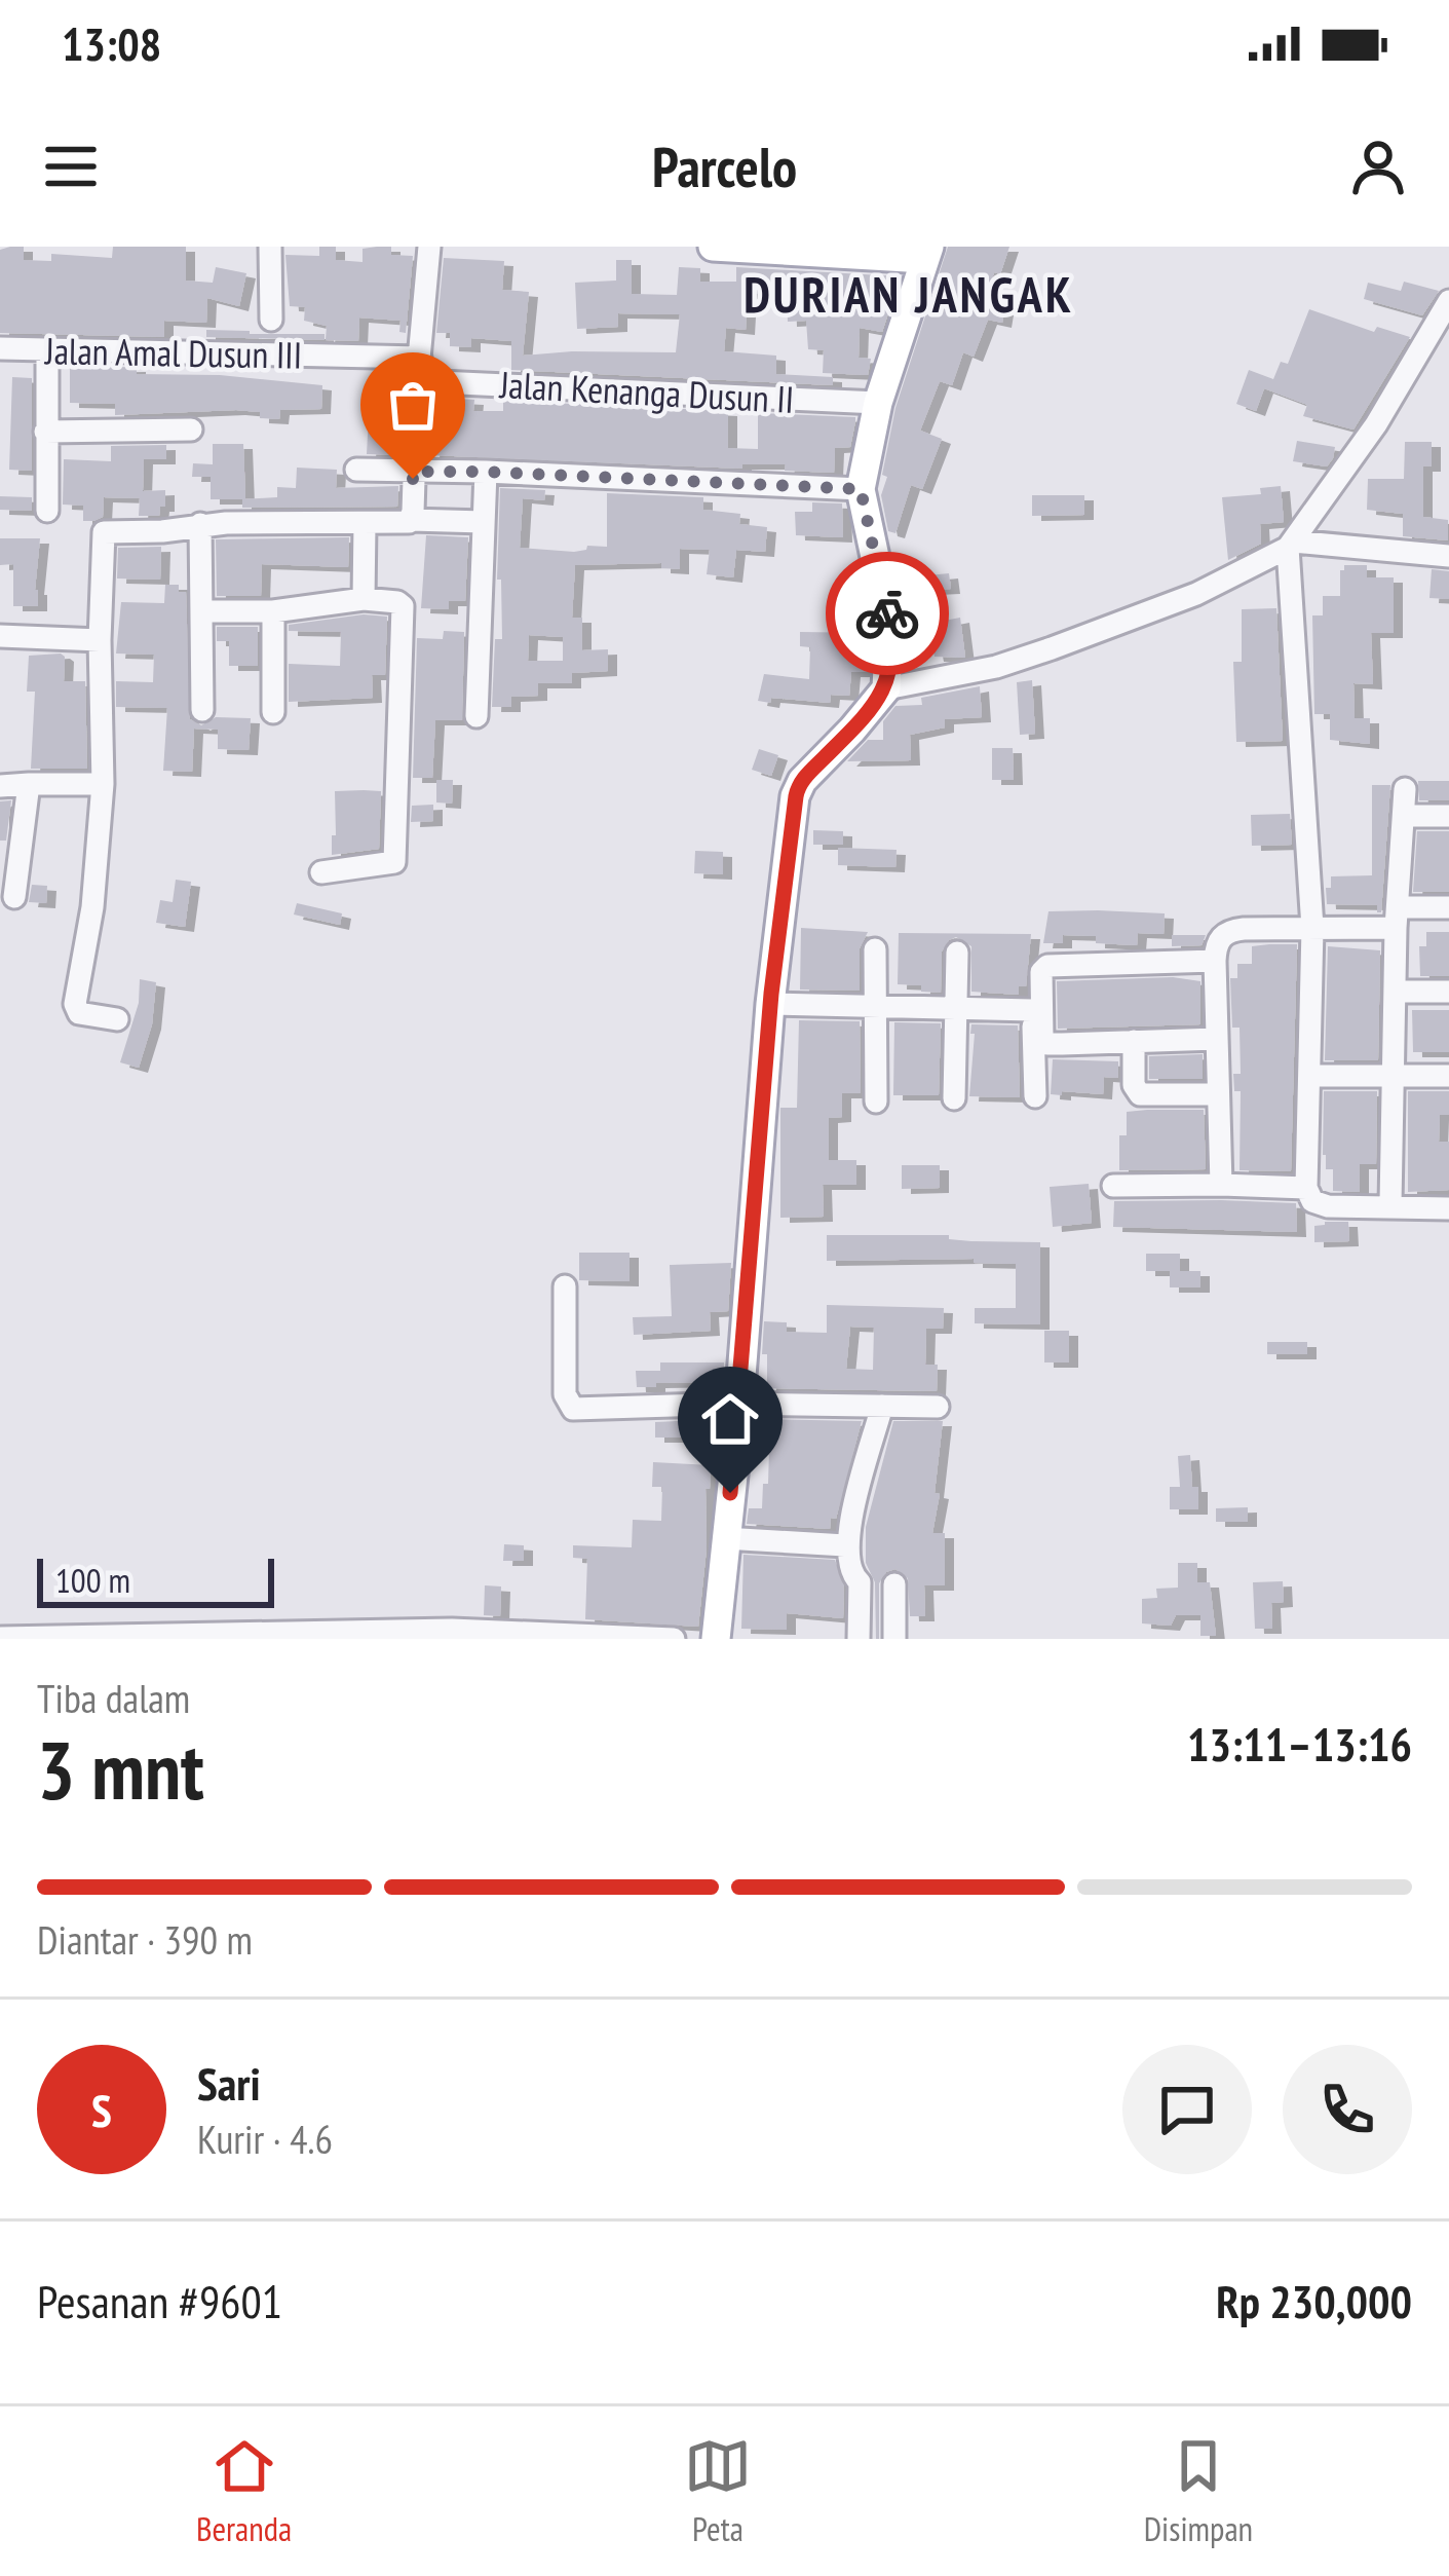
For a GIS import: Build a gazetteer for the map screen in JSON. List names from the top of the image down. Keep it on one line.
{"streets":{"street":["Jalan Amal Dusun III","Jalan Kenanga Dusun II"]},"crossings":[["Jalan Amal Dusun III","Jalan Kenanga Dusun II"]],"districts":["DURIAN JANGAK"],"scale_bar":"100 m","page":{"status":"13:08","header":"Parcelo","scale":"100 m","heading":["3 mnt","Tiba dalam","13:11–13:16"],"panel":["Sari","Kurir · 4.6","Pesanan #9601","Rp 230,000"],"bar":"Diantar · 390 m","round":"S","tabs":["Beranda","Peta","Disimpan"]}}
